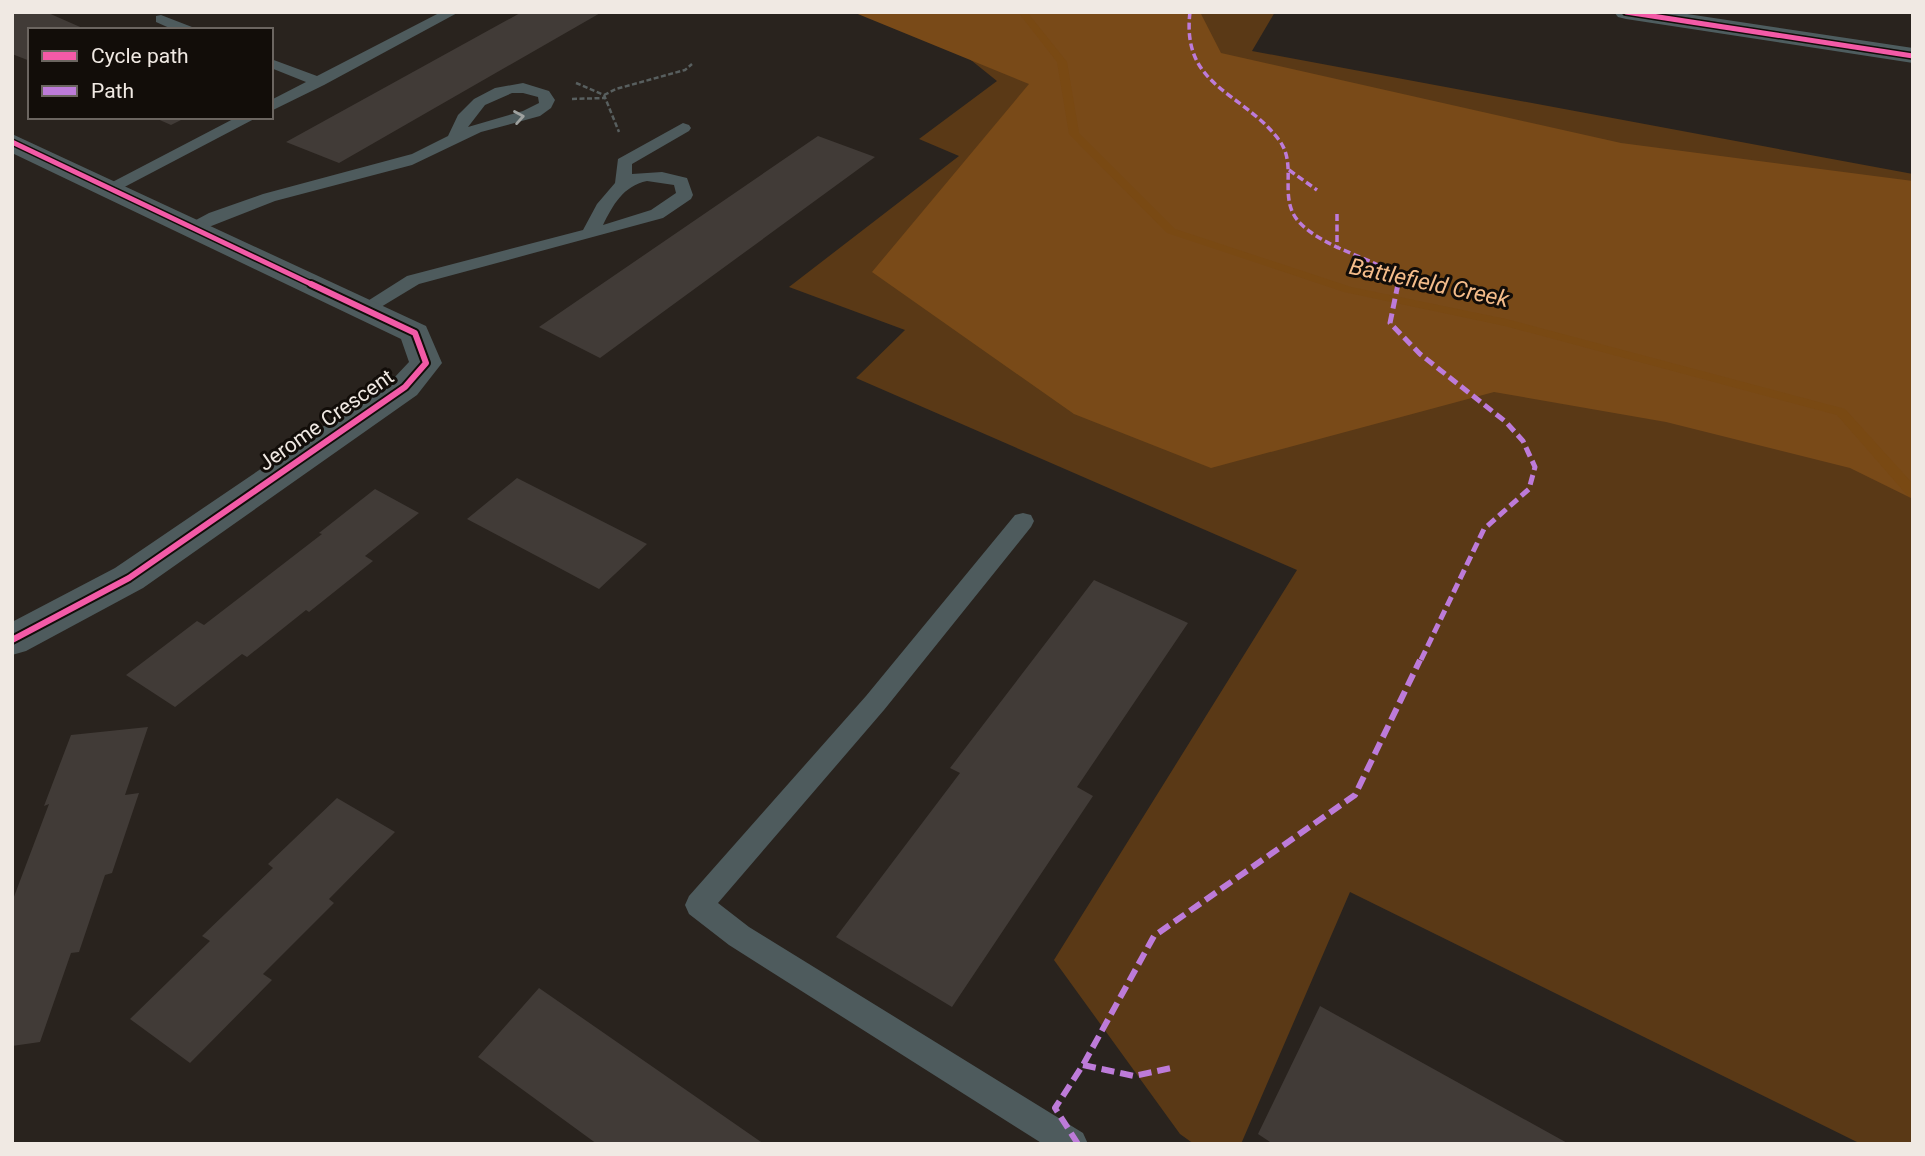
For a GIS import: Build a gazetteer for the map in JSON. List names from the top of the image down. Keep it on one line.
{"streets":{"street":["Jerome Crescent"]},"water":["Battlefield Creek"],"legend":["Cycle path","Path"]}
